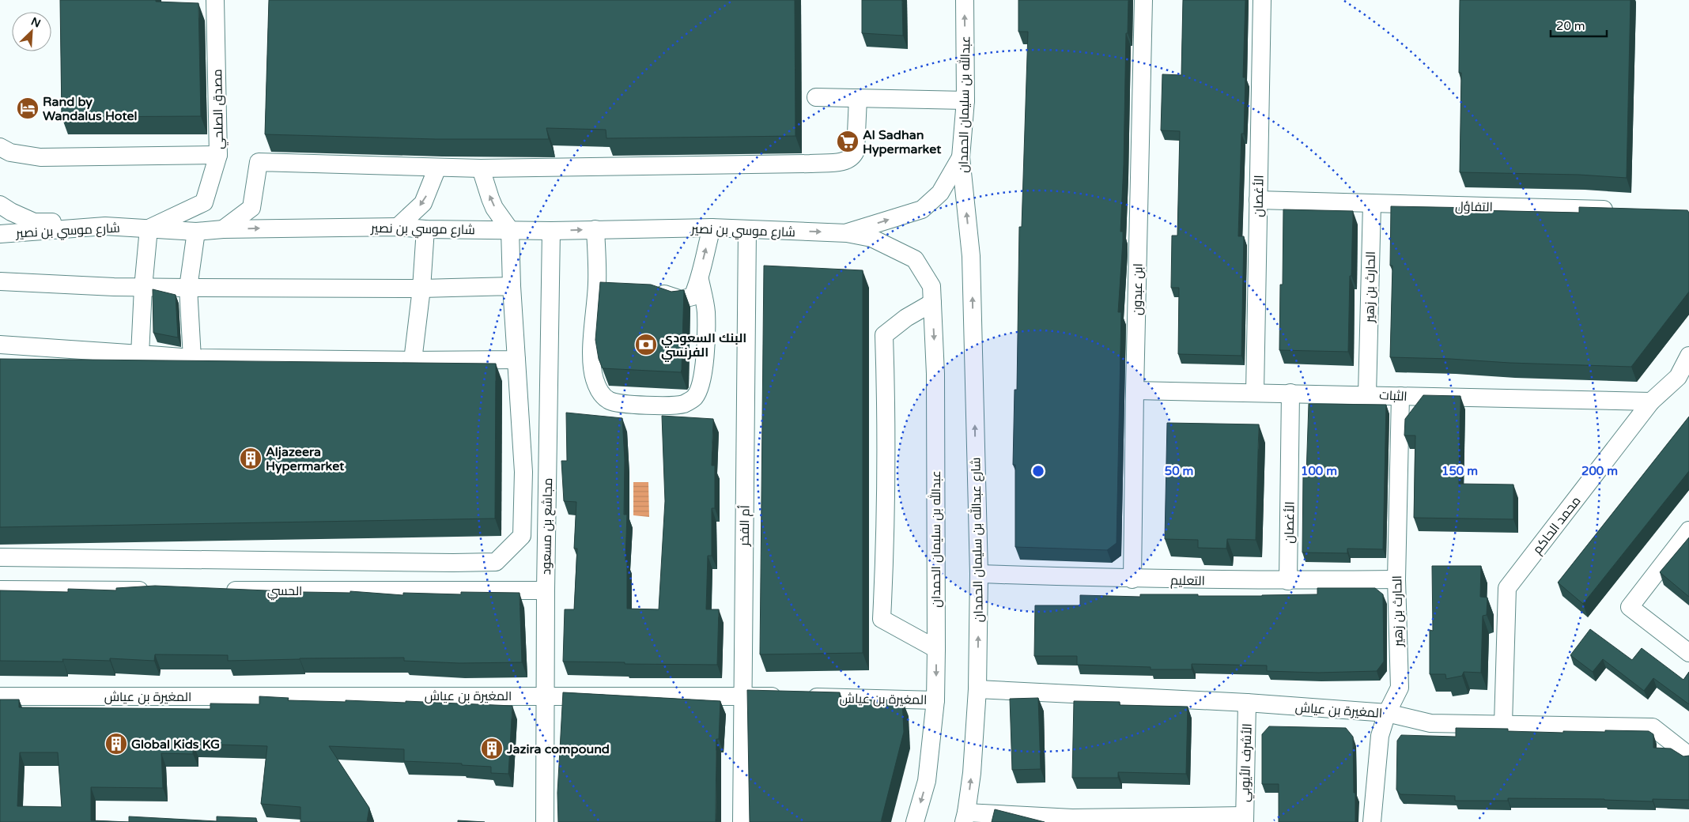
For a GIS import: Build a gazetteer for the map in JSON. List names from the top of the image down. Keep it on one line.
{"streets":{"street":["عبدالله بن سليمان الحمدان","مصدق الصلحي","الأغصان","التفاؤل","شارع موسي بن نصير","الحارث بن زهير","ابن عبدون","الثبات","محمد الحاكم","أم الفخر","مجاشع بن مسعود","شارع عبدالله بن سليمان الحمدان","التعليم","الحسي","المغيرة بن عياش","الأشرف الأيوبي"]},"crossings":[["عبدالله بن سليمان الحمدان","شارع موسي بن نصير"],["عبدالله بن سليمان الحمدان","شارع عبدالله بن سليمان الحمدان"],["عبدالله بن سليمان الحمدان","المغيرة بن عياش"],["مصدق الصلحي","شارع موسي بن نصير"],["الأغصان","التفاؤل"],["الأغصان","الثبات"],["الأغصان","التعليم"],["التفاؤل","الحارث بن زهير"],["شارع موسي بن نصير","أم الفخر"],["شارع موسي بن نصير","مجاشع بن مسعود"],["الحارث بن زهير","الثبات"],["الحارث بن زهير","التعليم"],["الحارث بن زهير","المغيرة بن عياش"],["ابن عبدون","الثبات"],["ابن عبدون","التعليم"],["الثبات","محمد الحاكم"],["محمد الحاكم","المغيرة بن عياش"],["أم الفخر","المغيرة بن عياش"],["مجاشع بن مسعود","الحسي"],["مجاشع بن مسعود","المغيرة بن عياش"],["شارع عبدالله بن سليمان الحمدان","التعليم"],["شارع عبدالله بن سليمان الحمدان","المغيرة بن عياش"],["المغيرة بن عياش","الأشرف الأيوبي"]],"one_way":["شارع عبدالله بن سليمان الحمدان"],"places":{"hotel":["Rand by Wandalus Hotel"],"supermarket":["Al Sadhan Hypermarket"],"bank":["البنك السعودي الفرنسي"],"building":["Aljazeera Hypermarket","Global Kids KG","Jazira compound"]},"scale_bar":"20 m","north":"top right","rings":["50 m","100 m","150 m","200 m"]}
